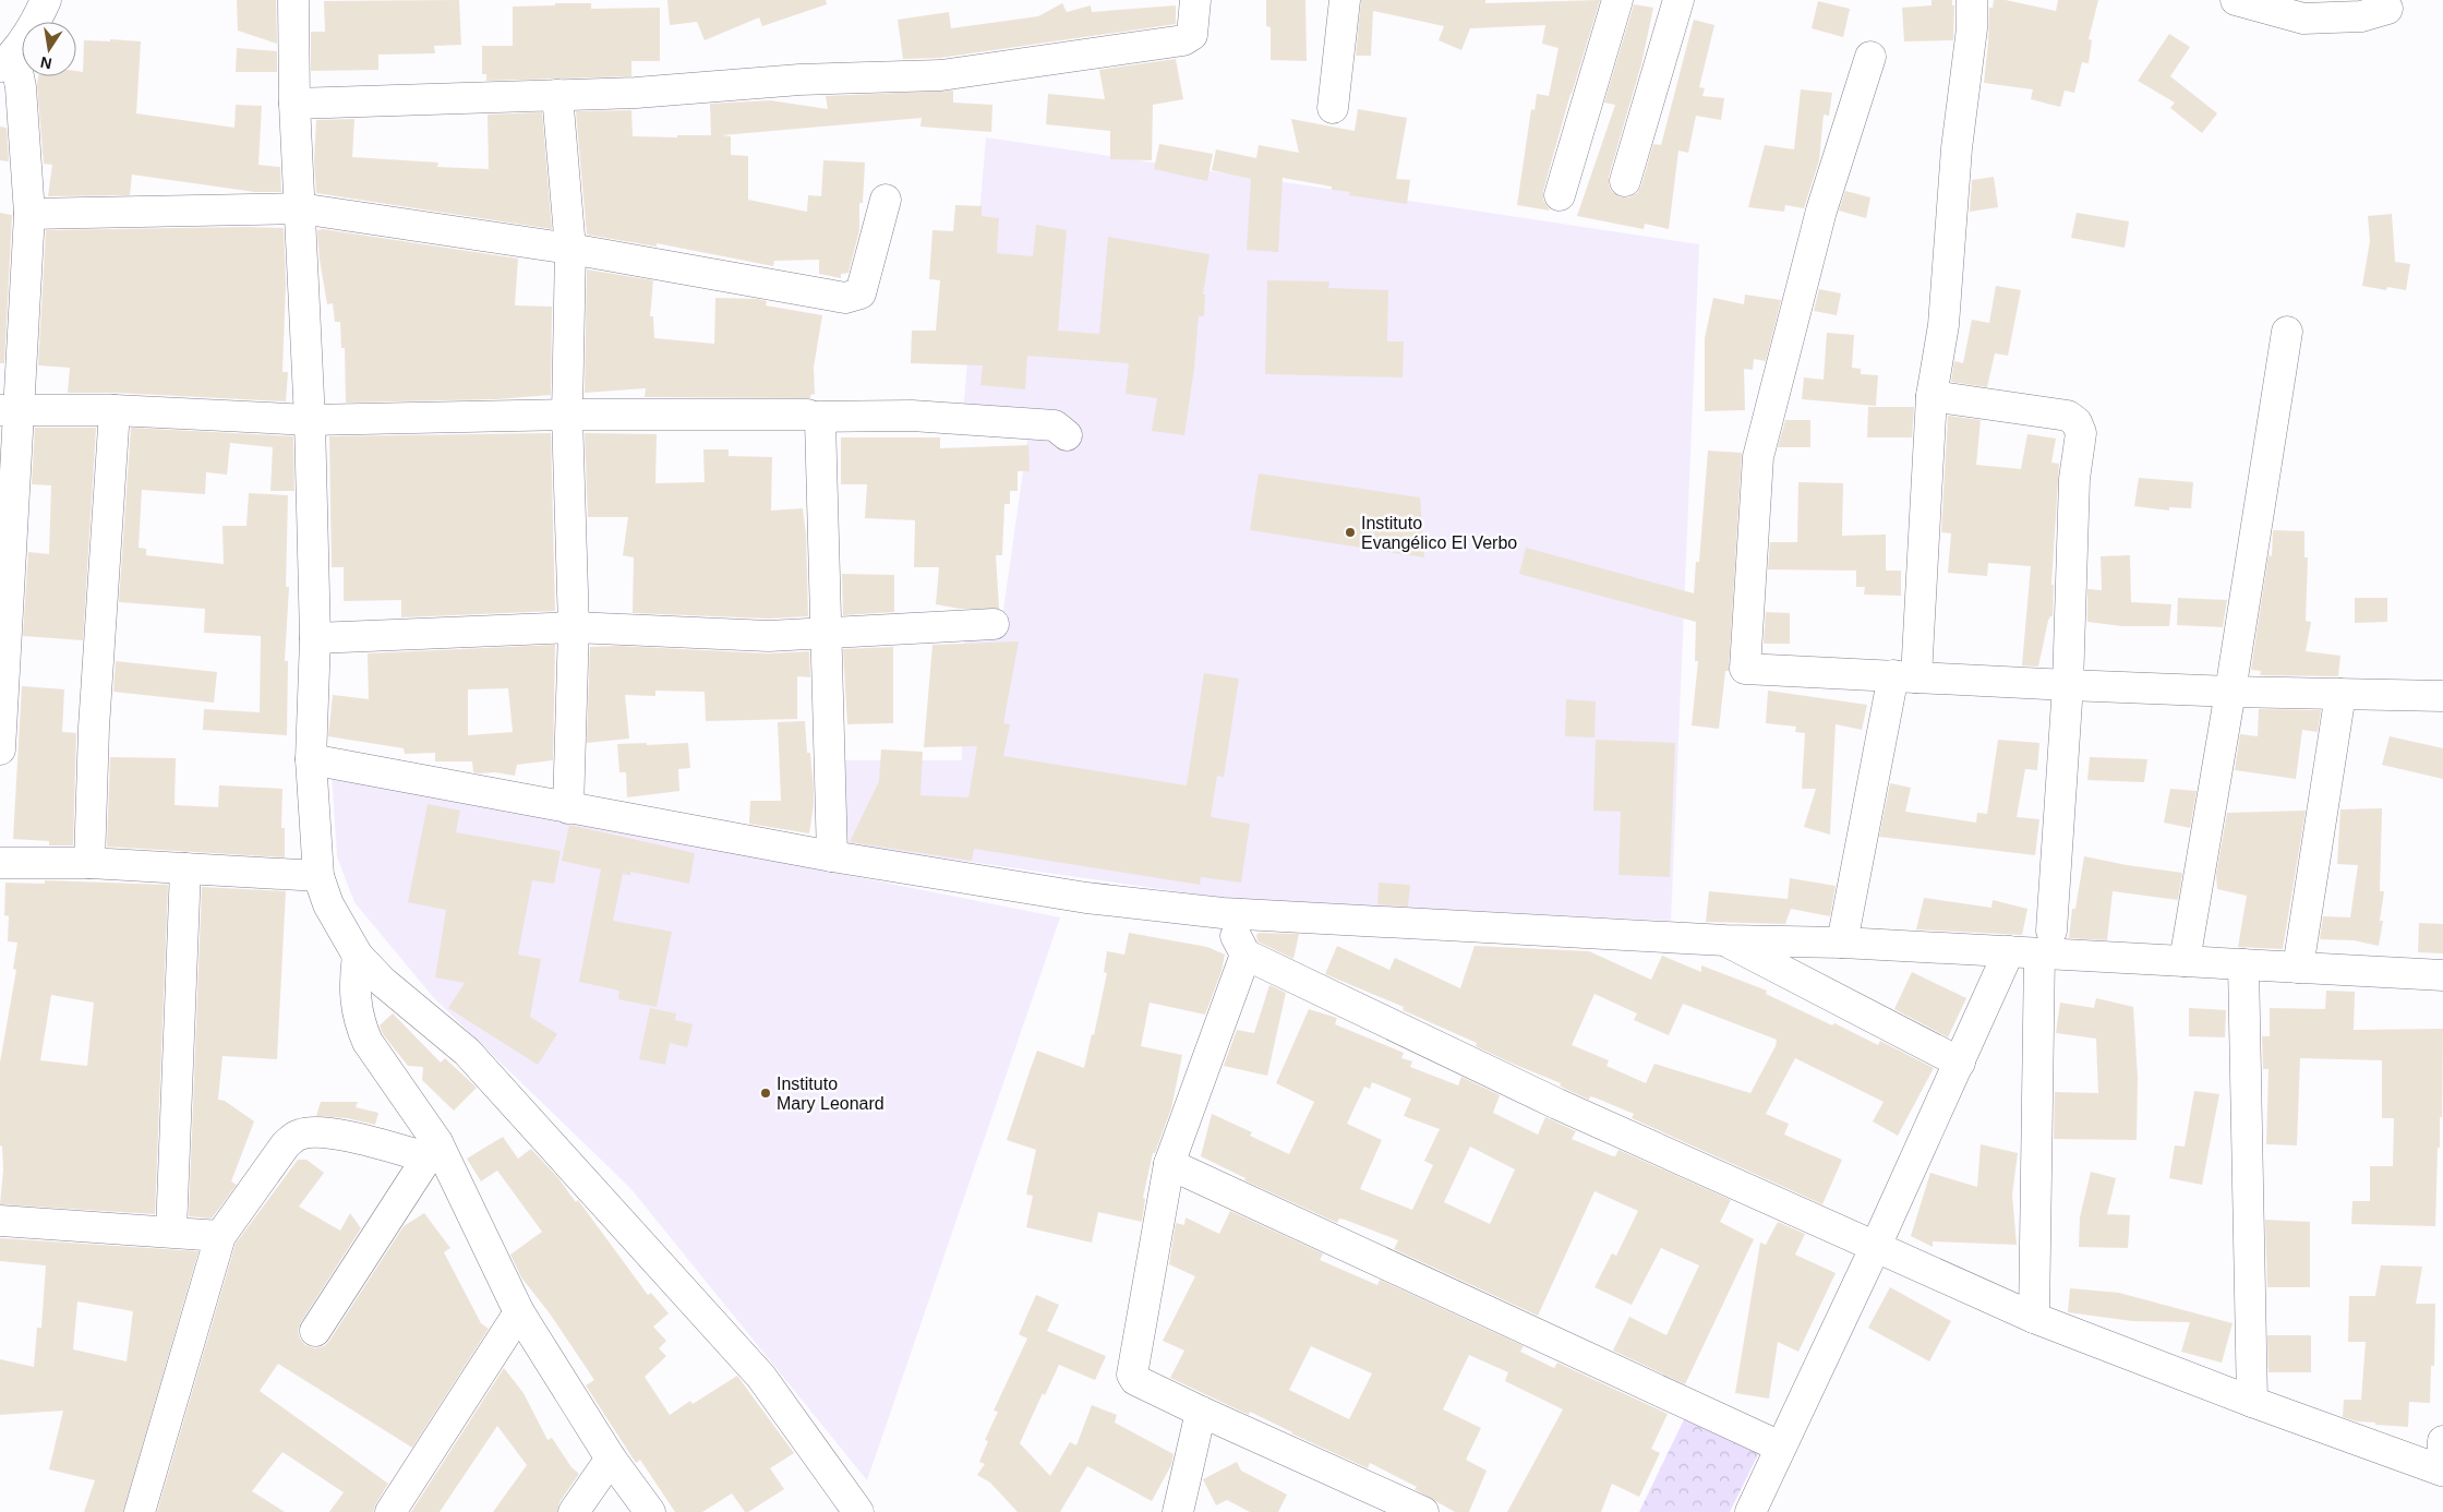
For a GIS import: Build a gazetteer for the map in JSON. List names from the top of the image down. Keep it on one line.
{"places":["Instituto Evangélico El Verbo","Instituto Mary Leonard"],"north":"bottom"}
